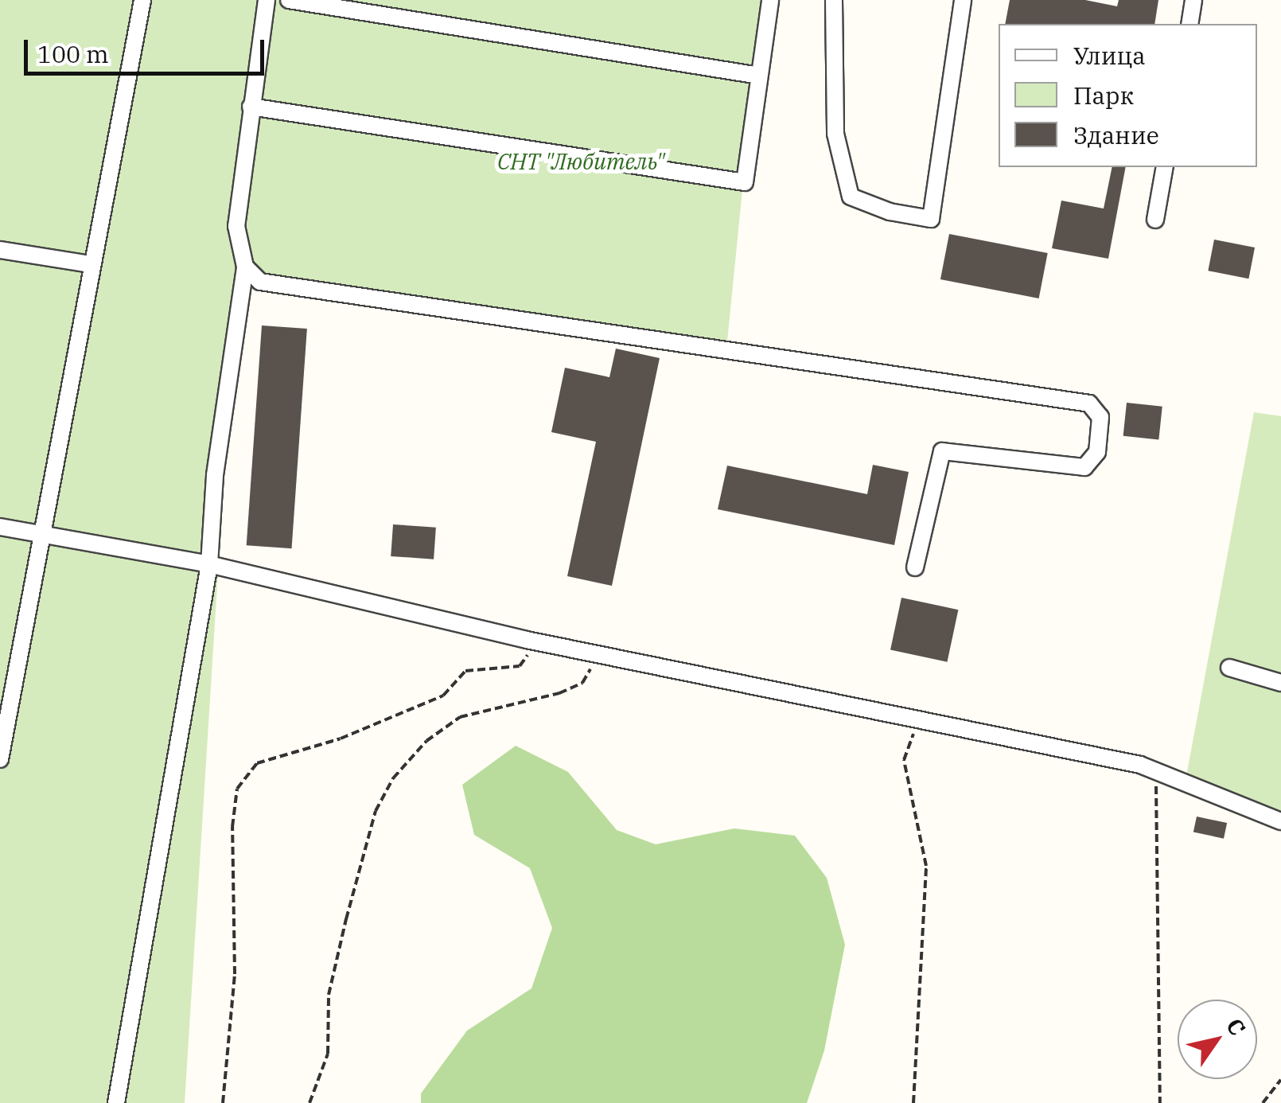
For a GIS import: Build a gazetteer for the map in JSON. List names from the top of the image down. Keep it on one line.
{"parks":["СНТ \"Любитель\""],"legend":["Улица","Парк","Здание"],"scale_bar":"100 m","north":"top right"}
